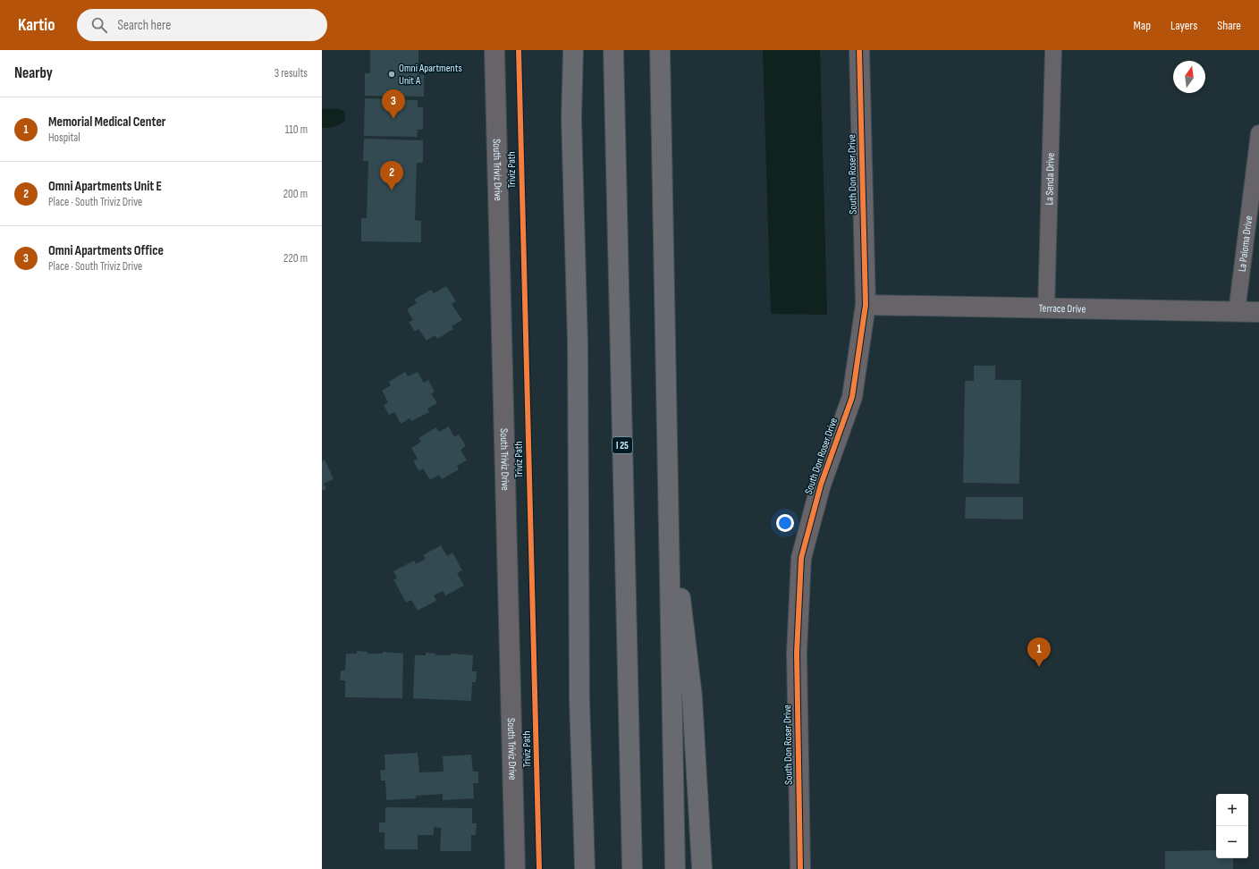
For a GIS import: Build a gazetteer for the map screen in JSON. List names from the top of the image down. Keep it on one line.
{"streets":{"highway":["I 25"],"street":["South Triviz Drive","South Don Roser Drive","La Senda Drive","La Paloma Drive","Terrace Drive"],"cycle path":["Triviz Path"]},"crossings":[["South Don Roser Drive","Terrace Drive"],["La Senda Drive","Terrace Drive"],["La Paloma Drive","Terrace Drive"]],"places":["Omni Apartments Unit A"],"north":"top","page":{"header":"Kartio","search":"Search here","nav":["Map","Layers","Share"],"heading":["Nearby","3 results"],"pins":["3","2","1"],"list":[{"mark":"1","name":"Memorial Medical Center","note":"Hospital","value":"110 m"},{"mark":"2","name":"Omni Apartments Unit E","note":"Place · South Triviz Drive","value":"200 m"},{"mark":"3","name":"Omni Apartments Office","note":"Place · South Triviz Drive","value":"220 m"}],"map_buttons":["+","−"]}}
